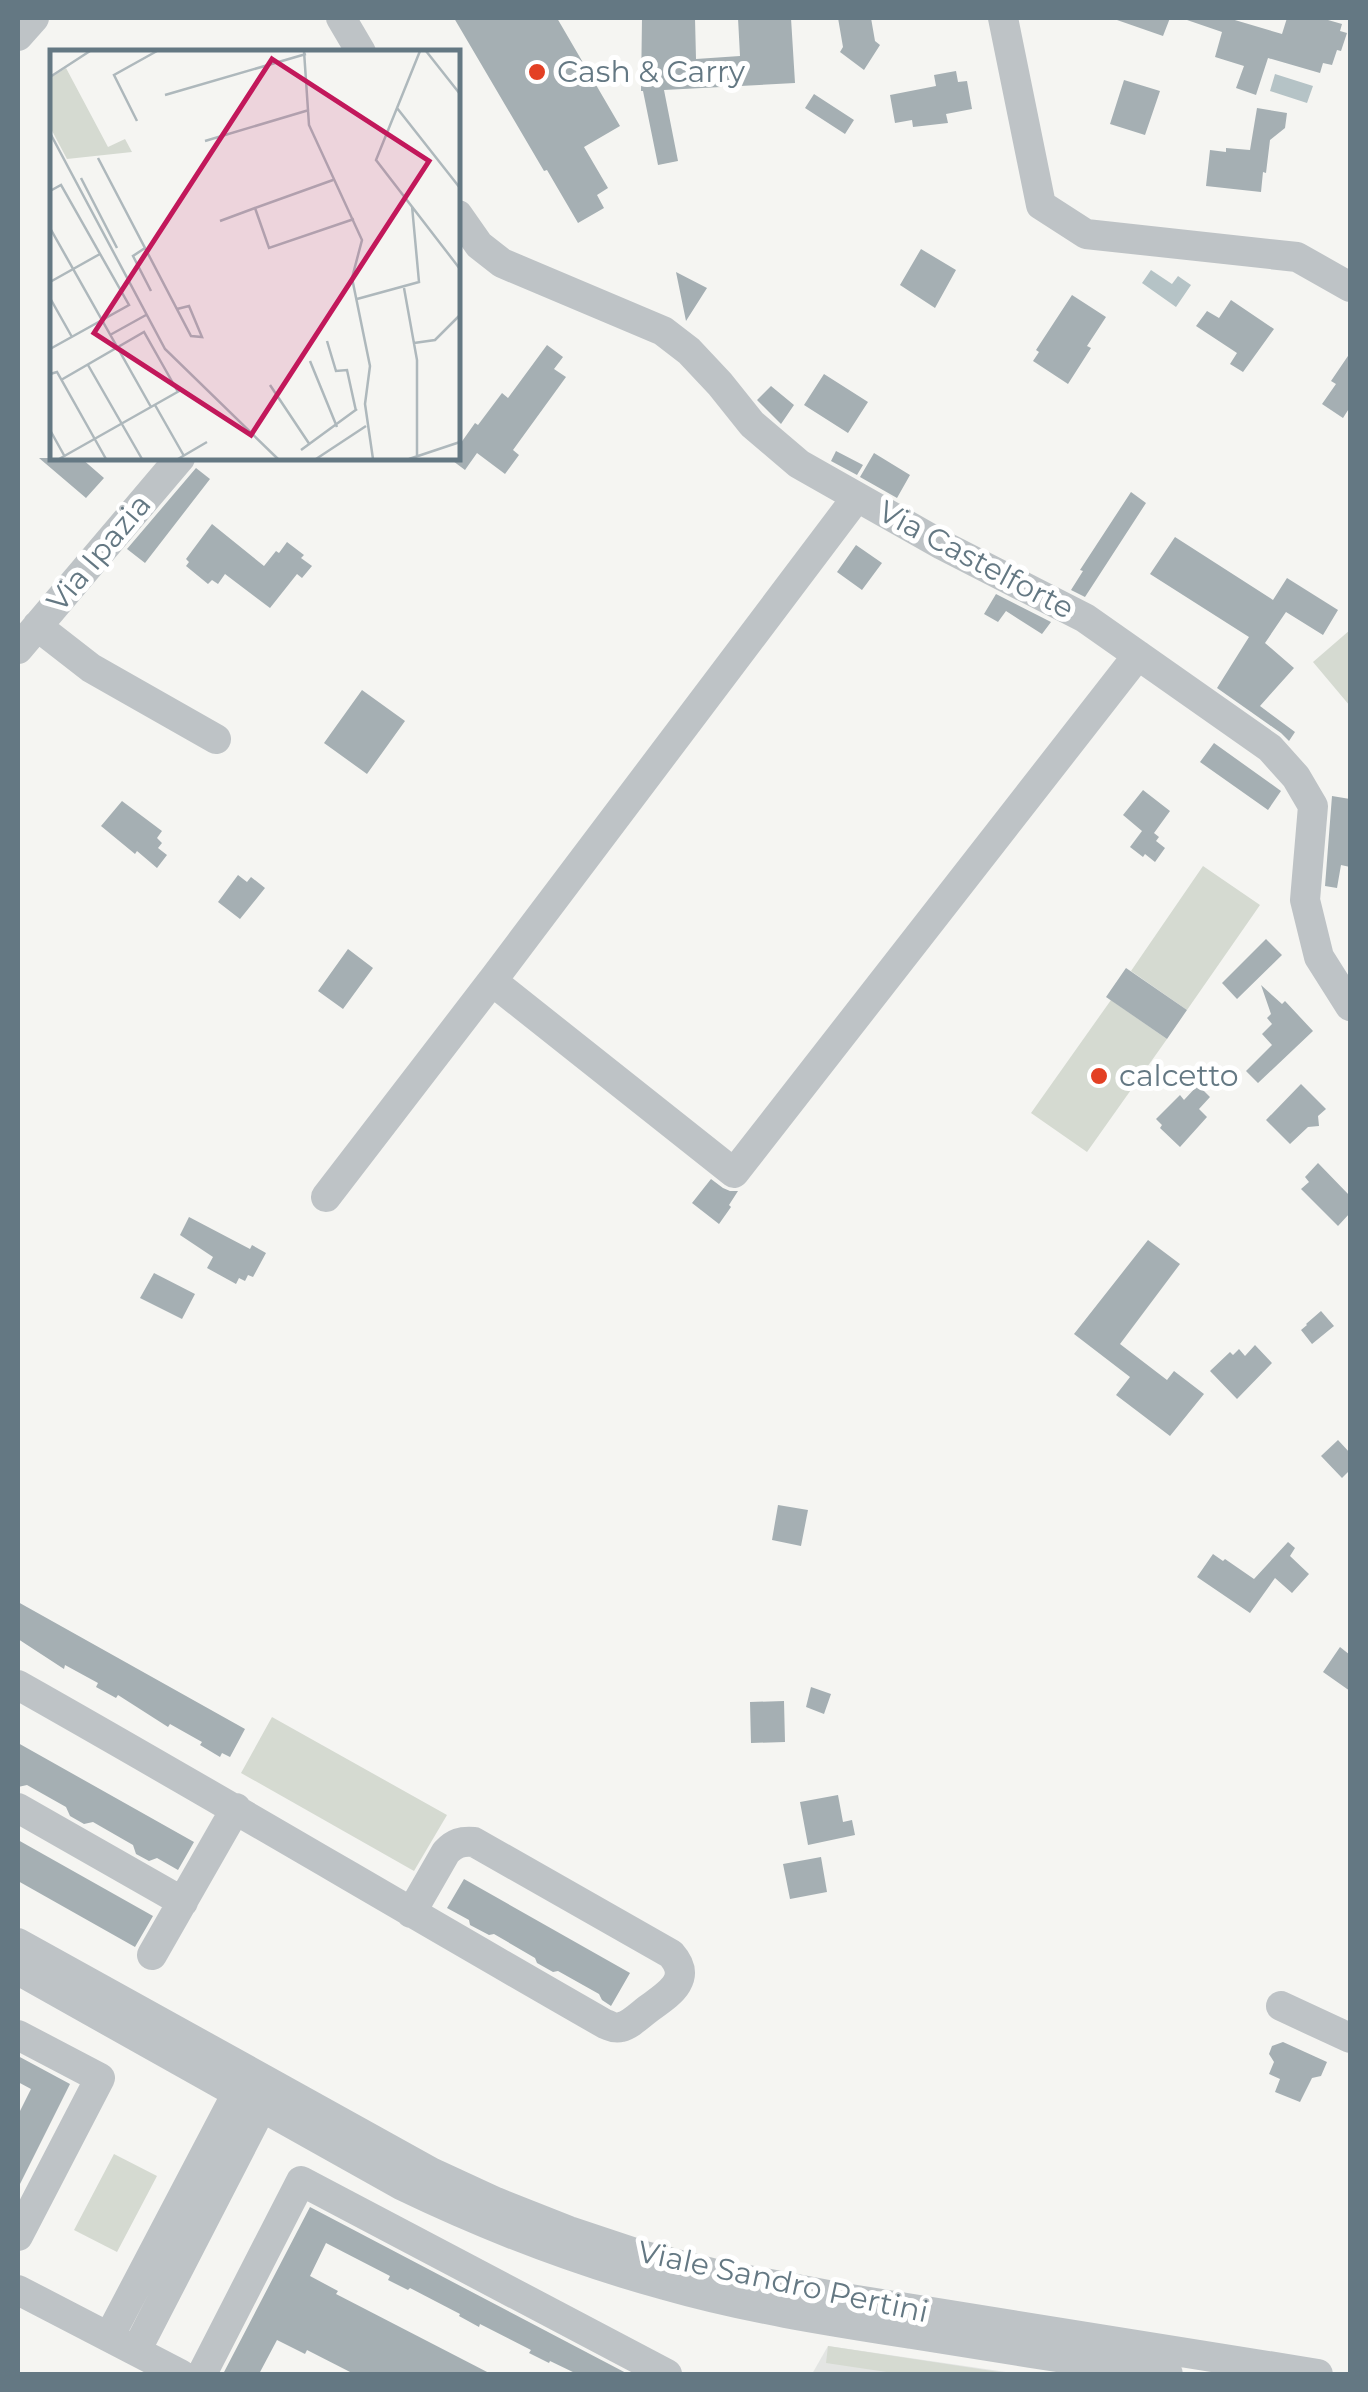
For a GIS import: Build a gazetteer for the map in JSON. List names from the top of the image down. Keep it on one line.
{"streets":{"street":["Via Ipazia","Via Castelforte","Viale Sandro Pertini"]},"places":["Cash & Carry","calcetto"]}
